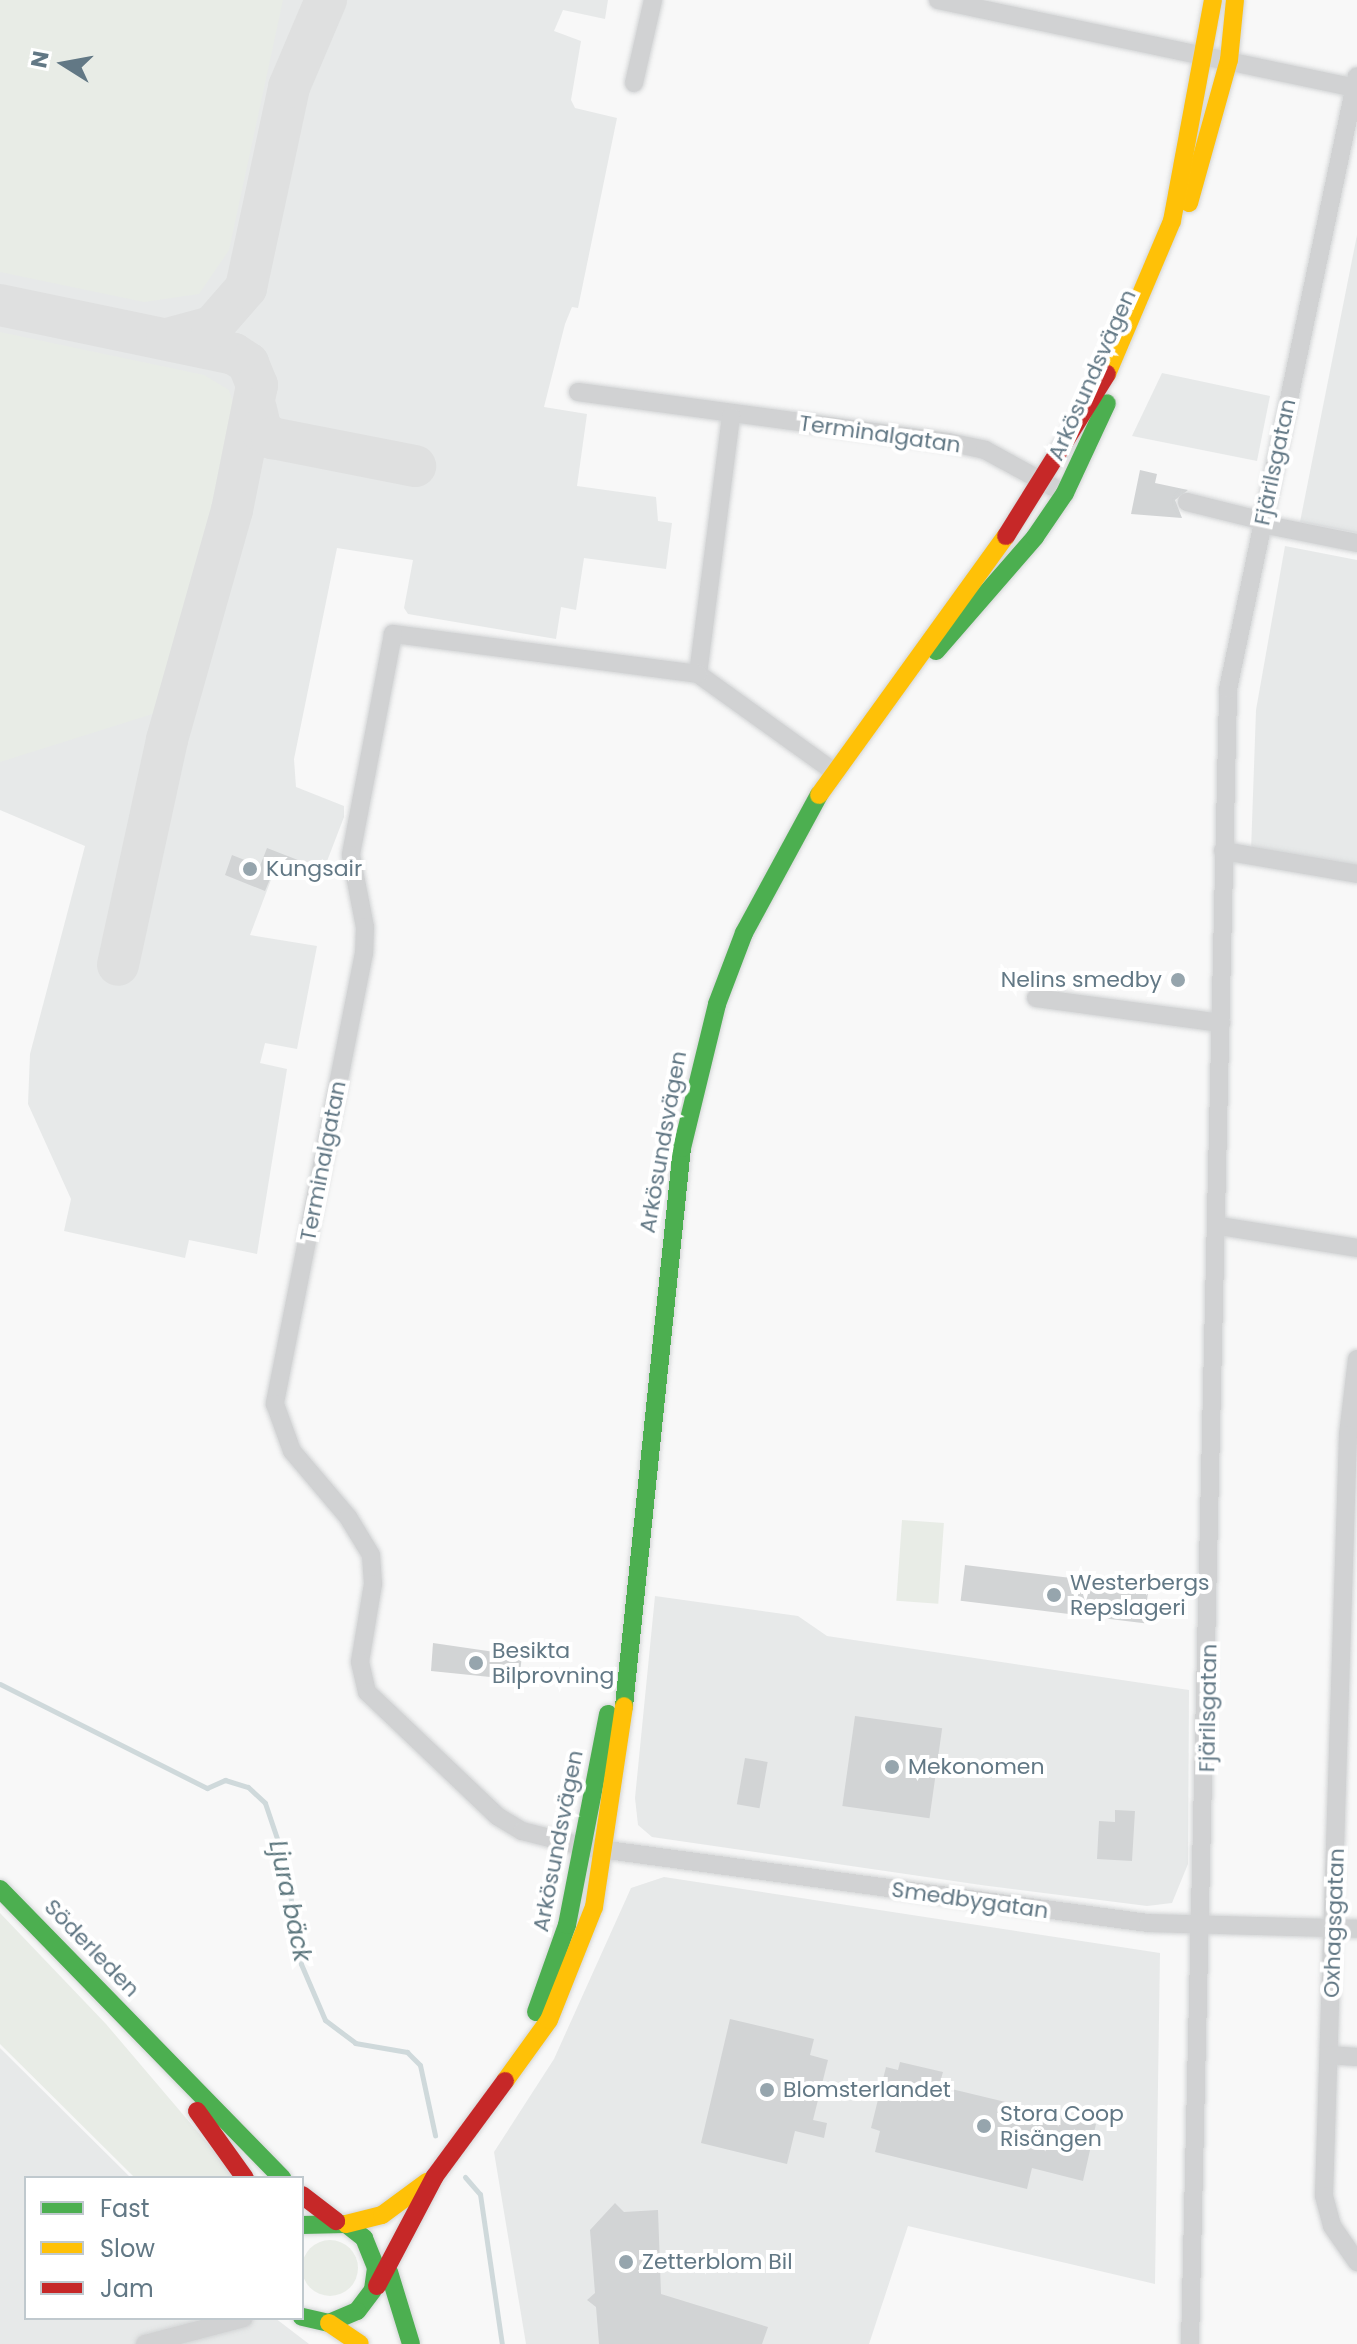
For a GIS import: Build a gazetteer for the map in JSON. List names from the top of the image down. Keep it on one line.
{"streets":{"main road":["Arkösundsvägen","Söderleden"],"street":["Terminalgatan","Fjärilsgatan","Smedbygatan","Oxhagsgatan"]},"crossings":[["Arkösundsvägen","Terminalgatan"],["Arkösundsvägen","Smedbygatan"],["Terminalgatan","Smedbygatan"],["Fjärilsgatan","Smedbygatan"],["Smedbygatan","Oxhagsgatan"]],"water":["Ljura bäck"],"places":["Kungsair","Nelins smedby","Westerbergs Repslageri","Besikta Bilprovning","Mekonomen","Blomsterlandet","Stora Coop Risängen","Zetterblom Bil"],"legend":["Fast","Slow","Jam"],"north":"left"}
